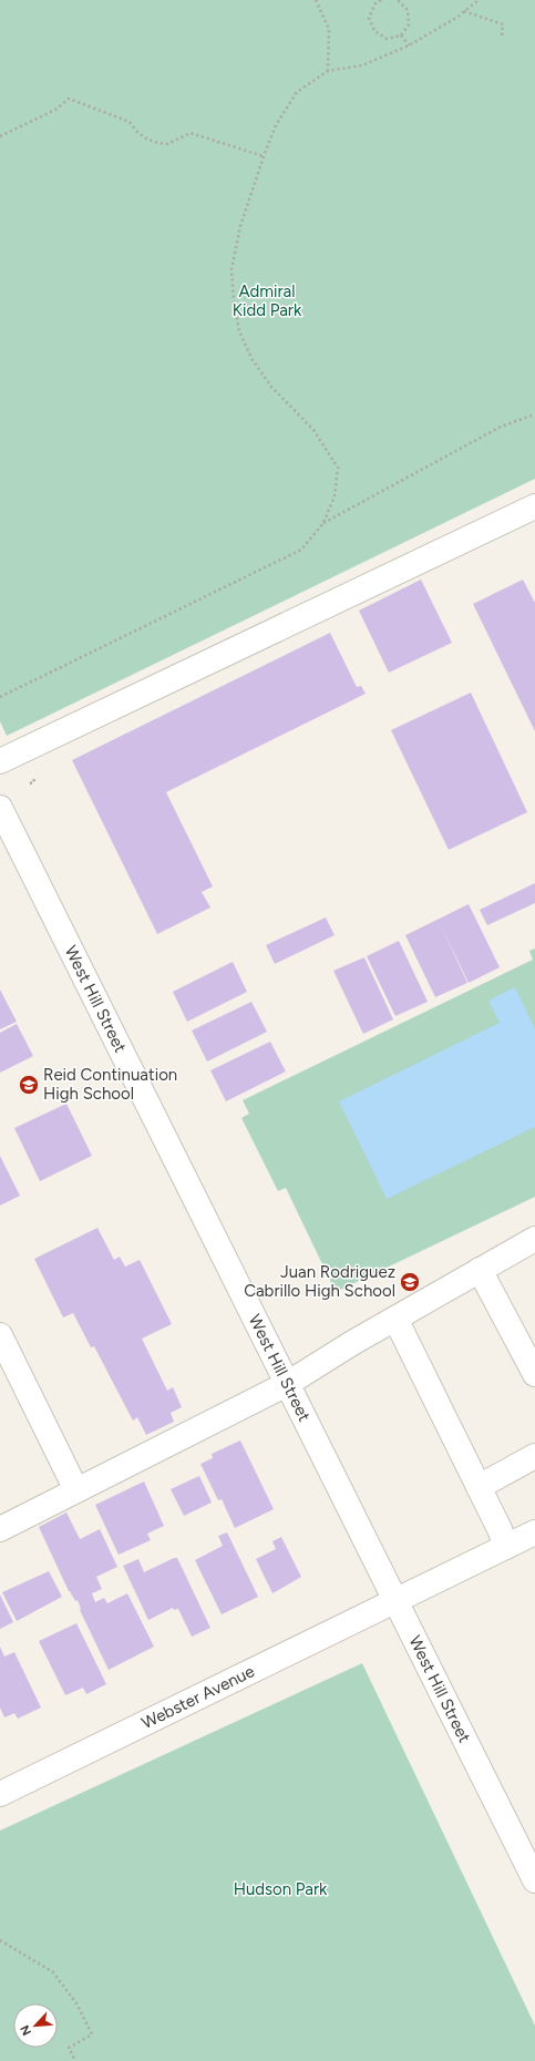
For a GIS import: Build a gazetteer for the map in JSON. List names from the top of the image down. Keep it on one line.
{"streets":{"street":["West Hill Street","Webster Avenue"]},"crossings":[["West Hill Street","Webster Avenue"]],"parks":["Admiral Kidd Park","Hudson Park"],"places":{"school or university":["Reid Continuation High School","Juan Rodriguez Cabrillo High School"]},"north":"bottom left"}
